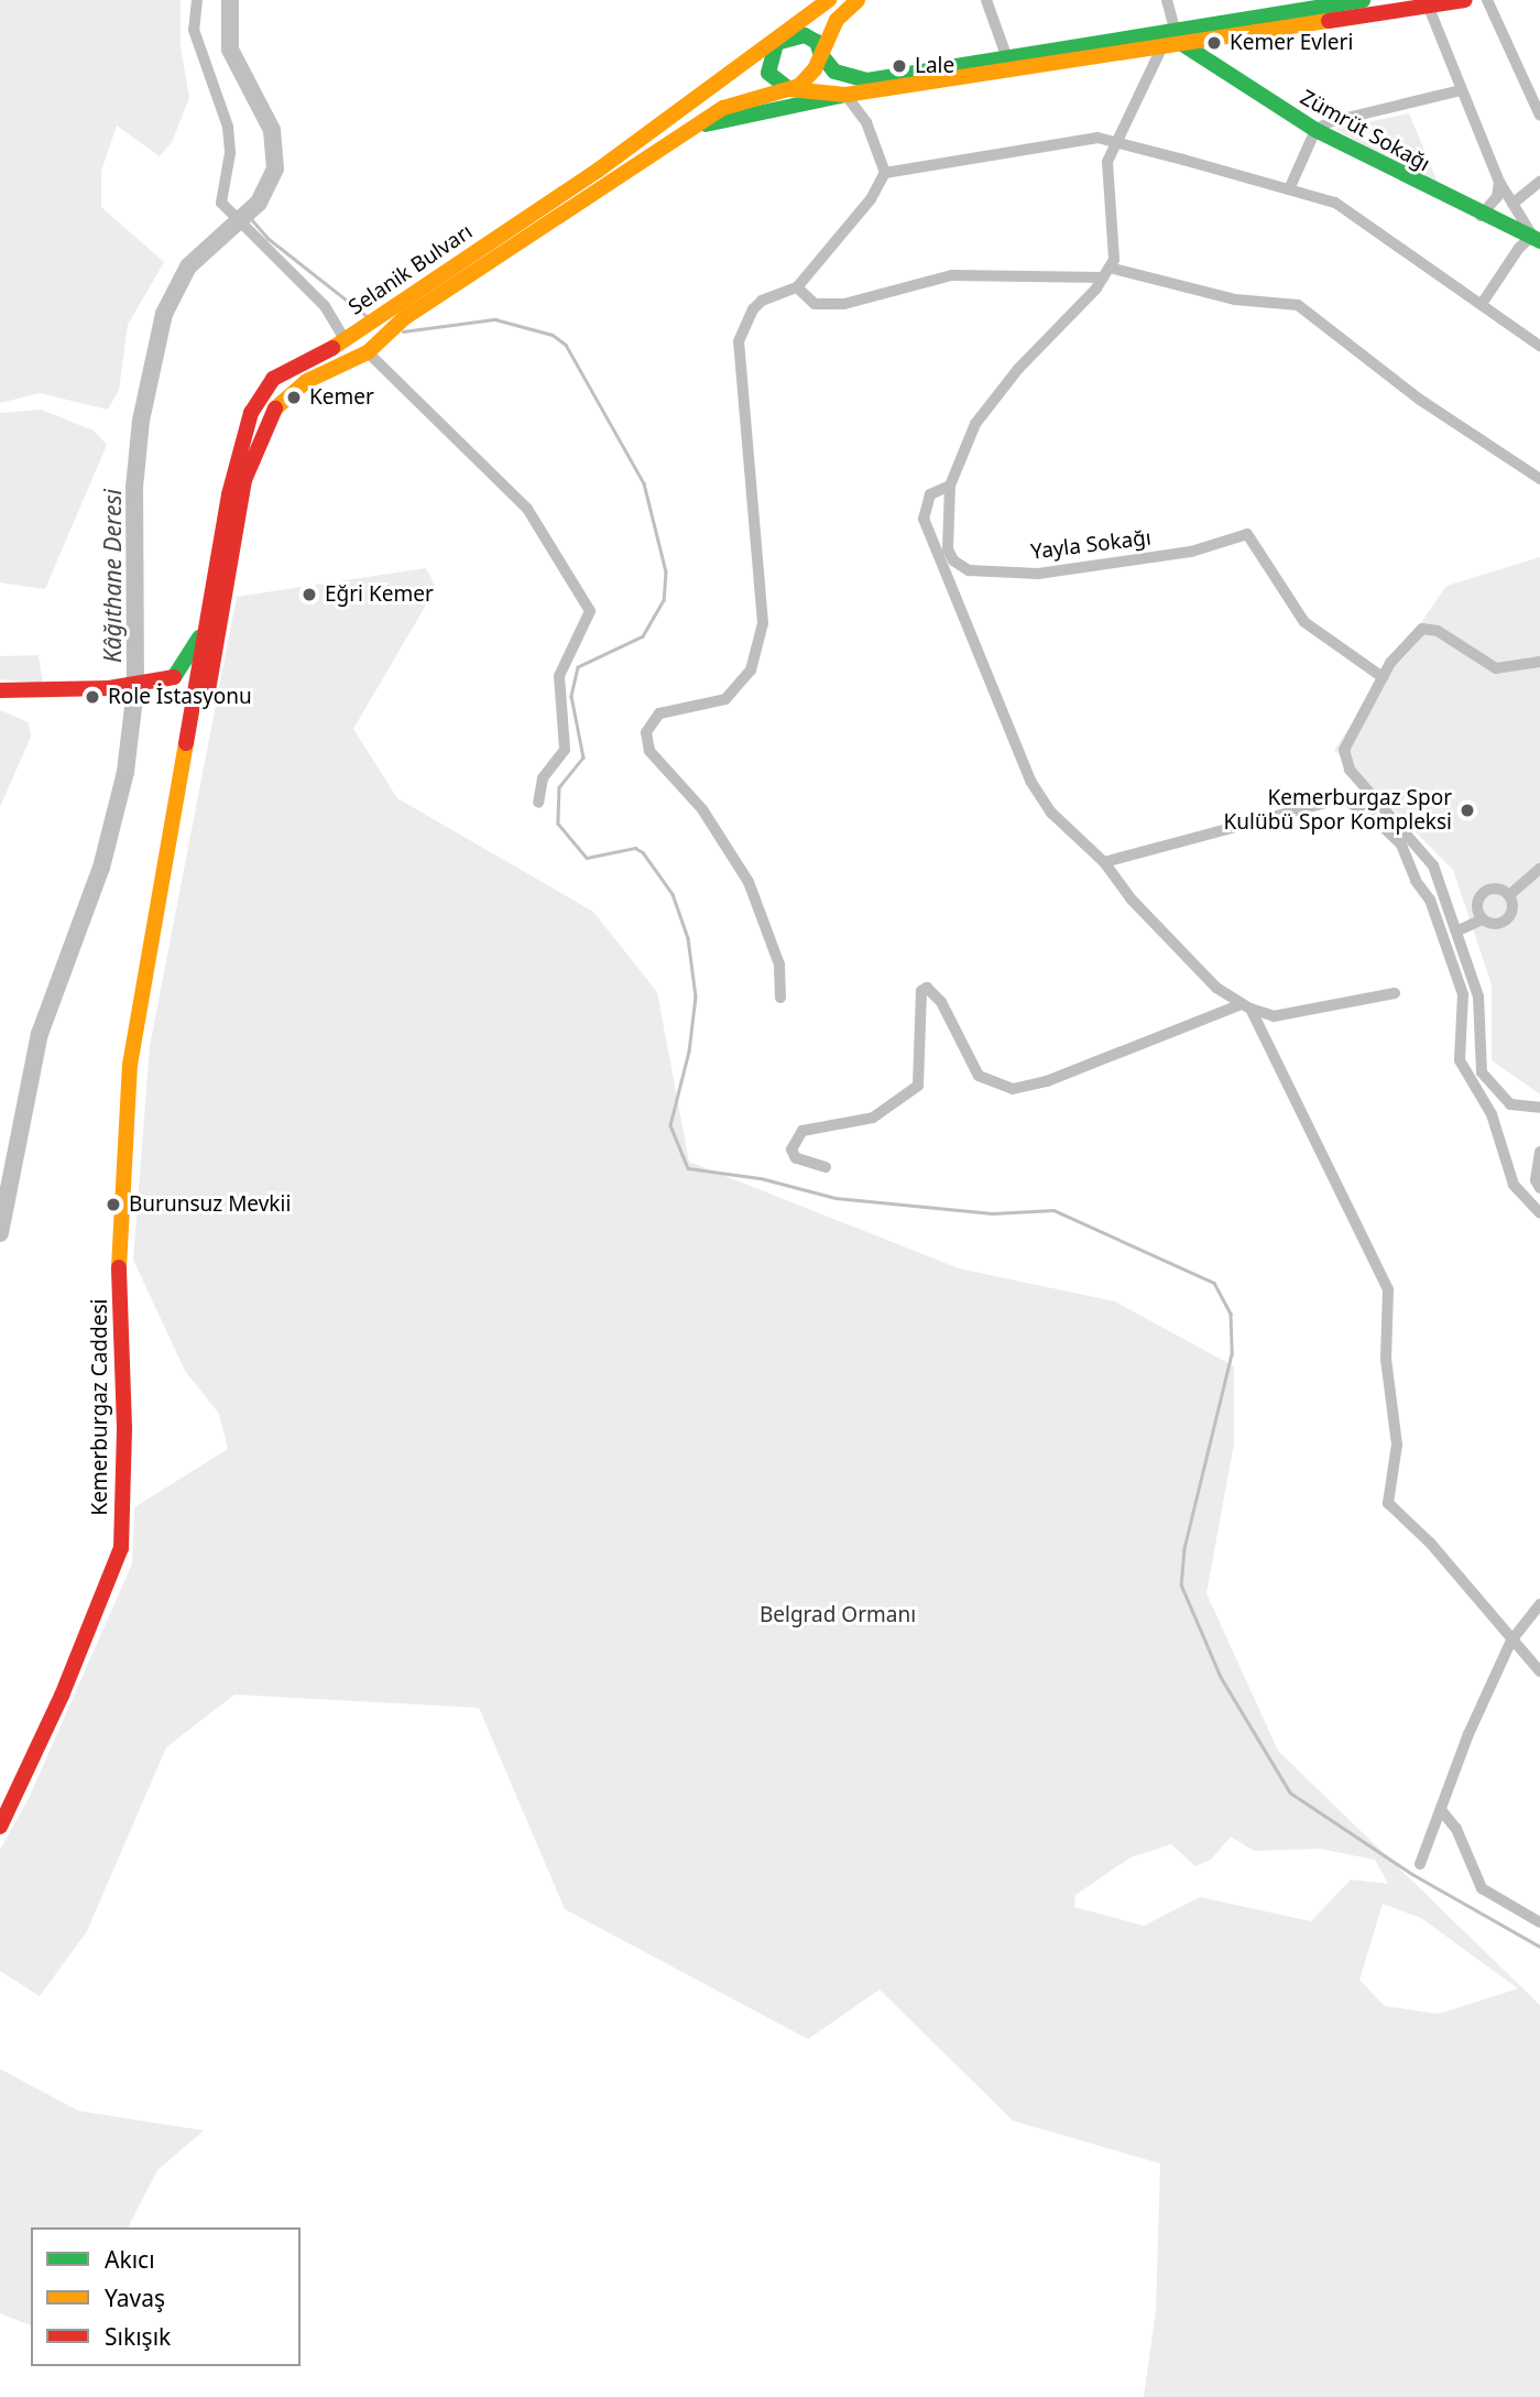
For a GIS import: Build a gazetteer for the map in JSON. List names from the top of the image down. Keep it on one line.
{"streets":{"main road":["Zümrüt Sokağı","Selanik Bulvarı","Kemerburgaz Caddesi"],"street":["Yayla Sokağı"]},"crossings":[["Selanik Bulvarı","Kemerburgaz Caddesi"]],"water":["Kâğıthane Deresi"],"parks":["Belgrad Ormanı"],"places":["Kemer Evleri","Lale","Kemer","Eğri Kemer","Role İstasyonu","Kemerburgaz Spor Kulübü Spor Kompleksi","Burunsuz Mevkii"],"legend":["Akıcı","Yavaş","Sıkışık"]}
